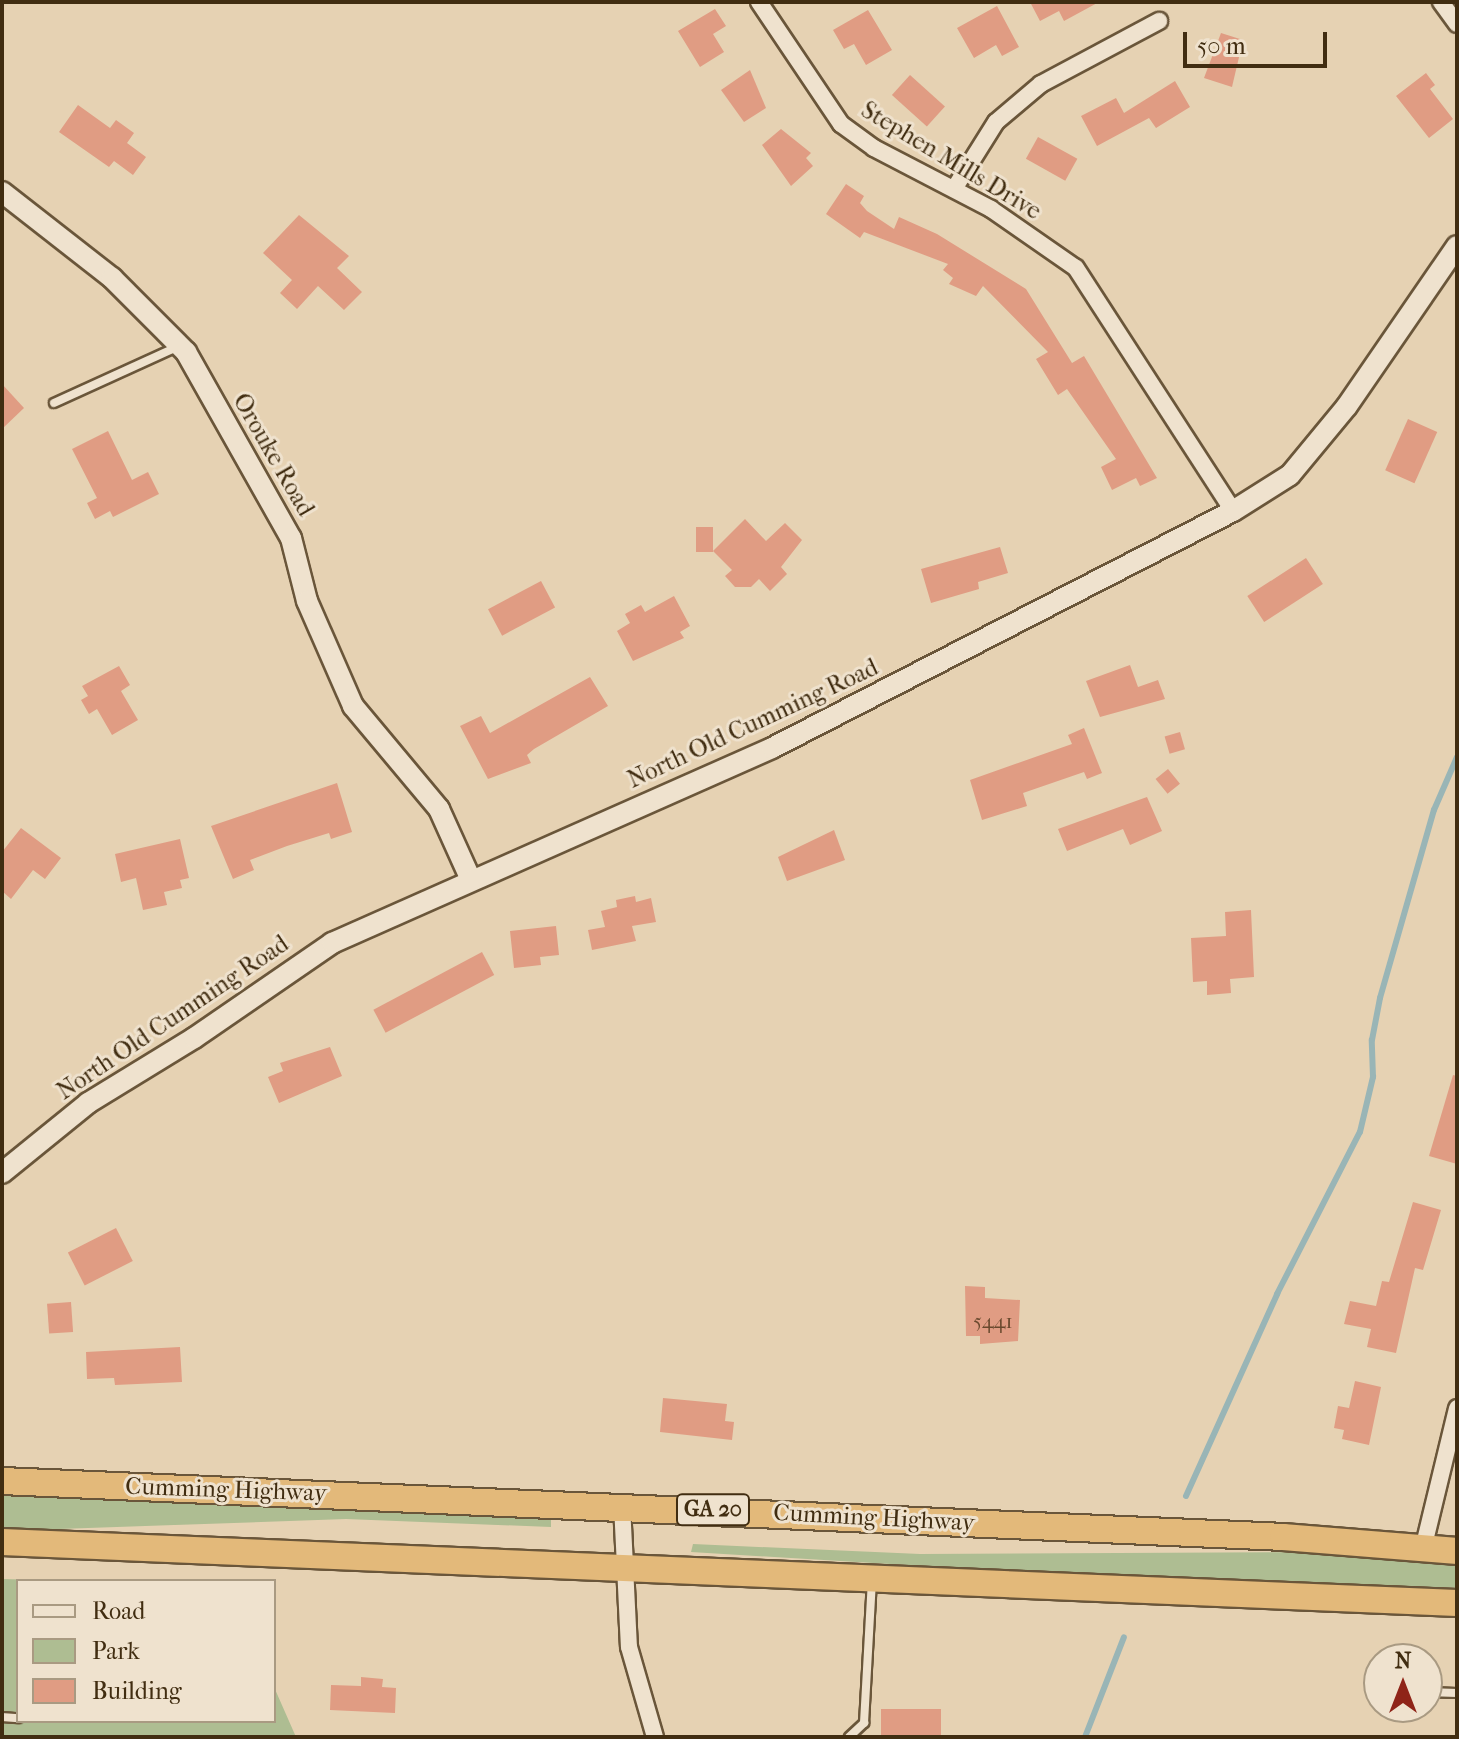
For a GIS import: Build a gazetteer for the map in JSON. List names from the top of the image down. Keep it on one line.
{"streets":{"highway":["Cumming Highway","GA 20"],"street":["Stephen Mills Drive","Orouke Road","North Old Cumming Road"]},"crossings":[["Stephen Mills Drive","North Old Cumming Road"],["Orouke Road","North Old Cumming Road"]],"house_numbers":["5441"],"legend":["Road","Park","Building"],"scale_bar":"50 m","north":"top"}
